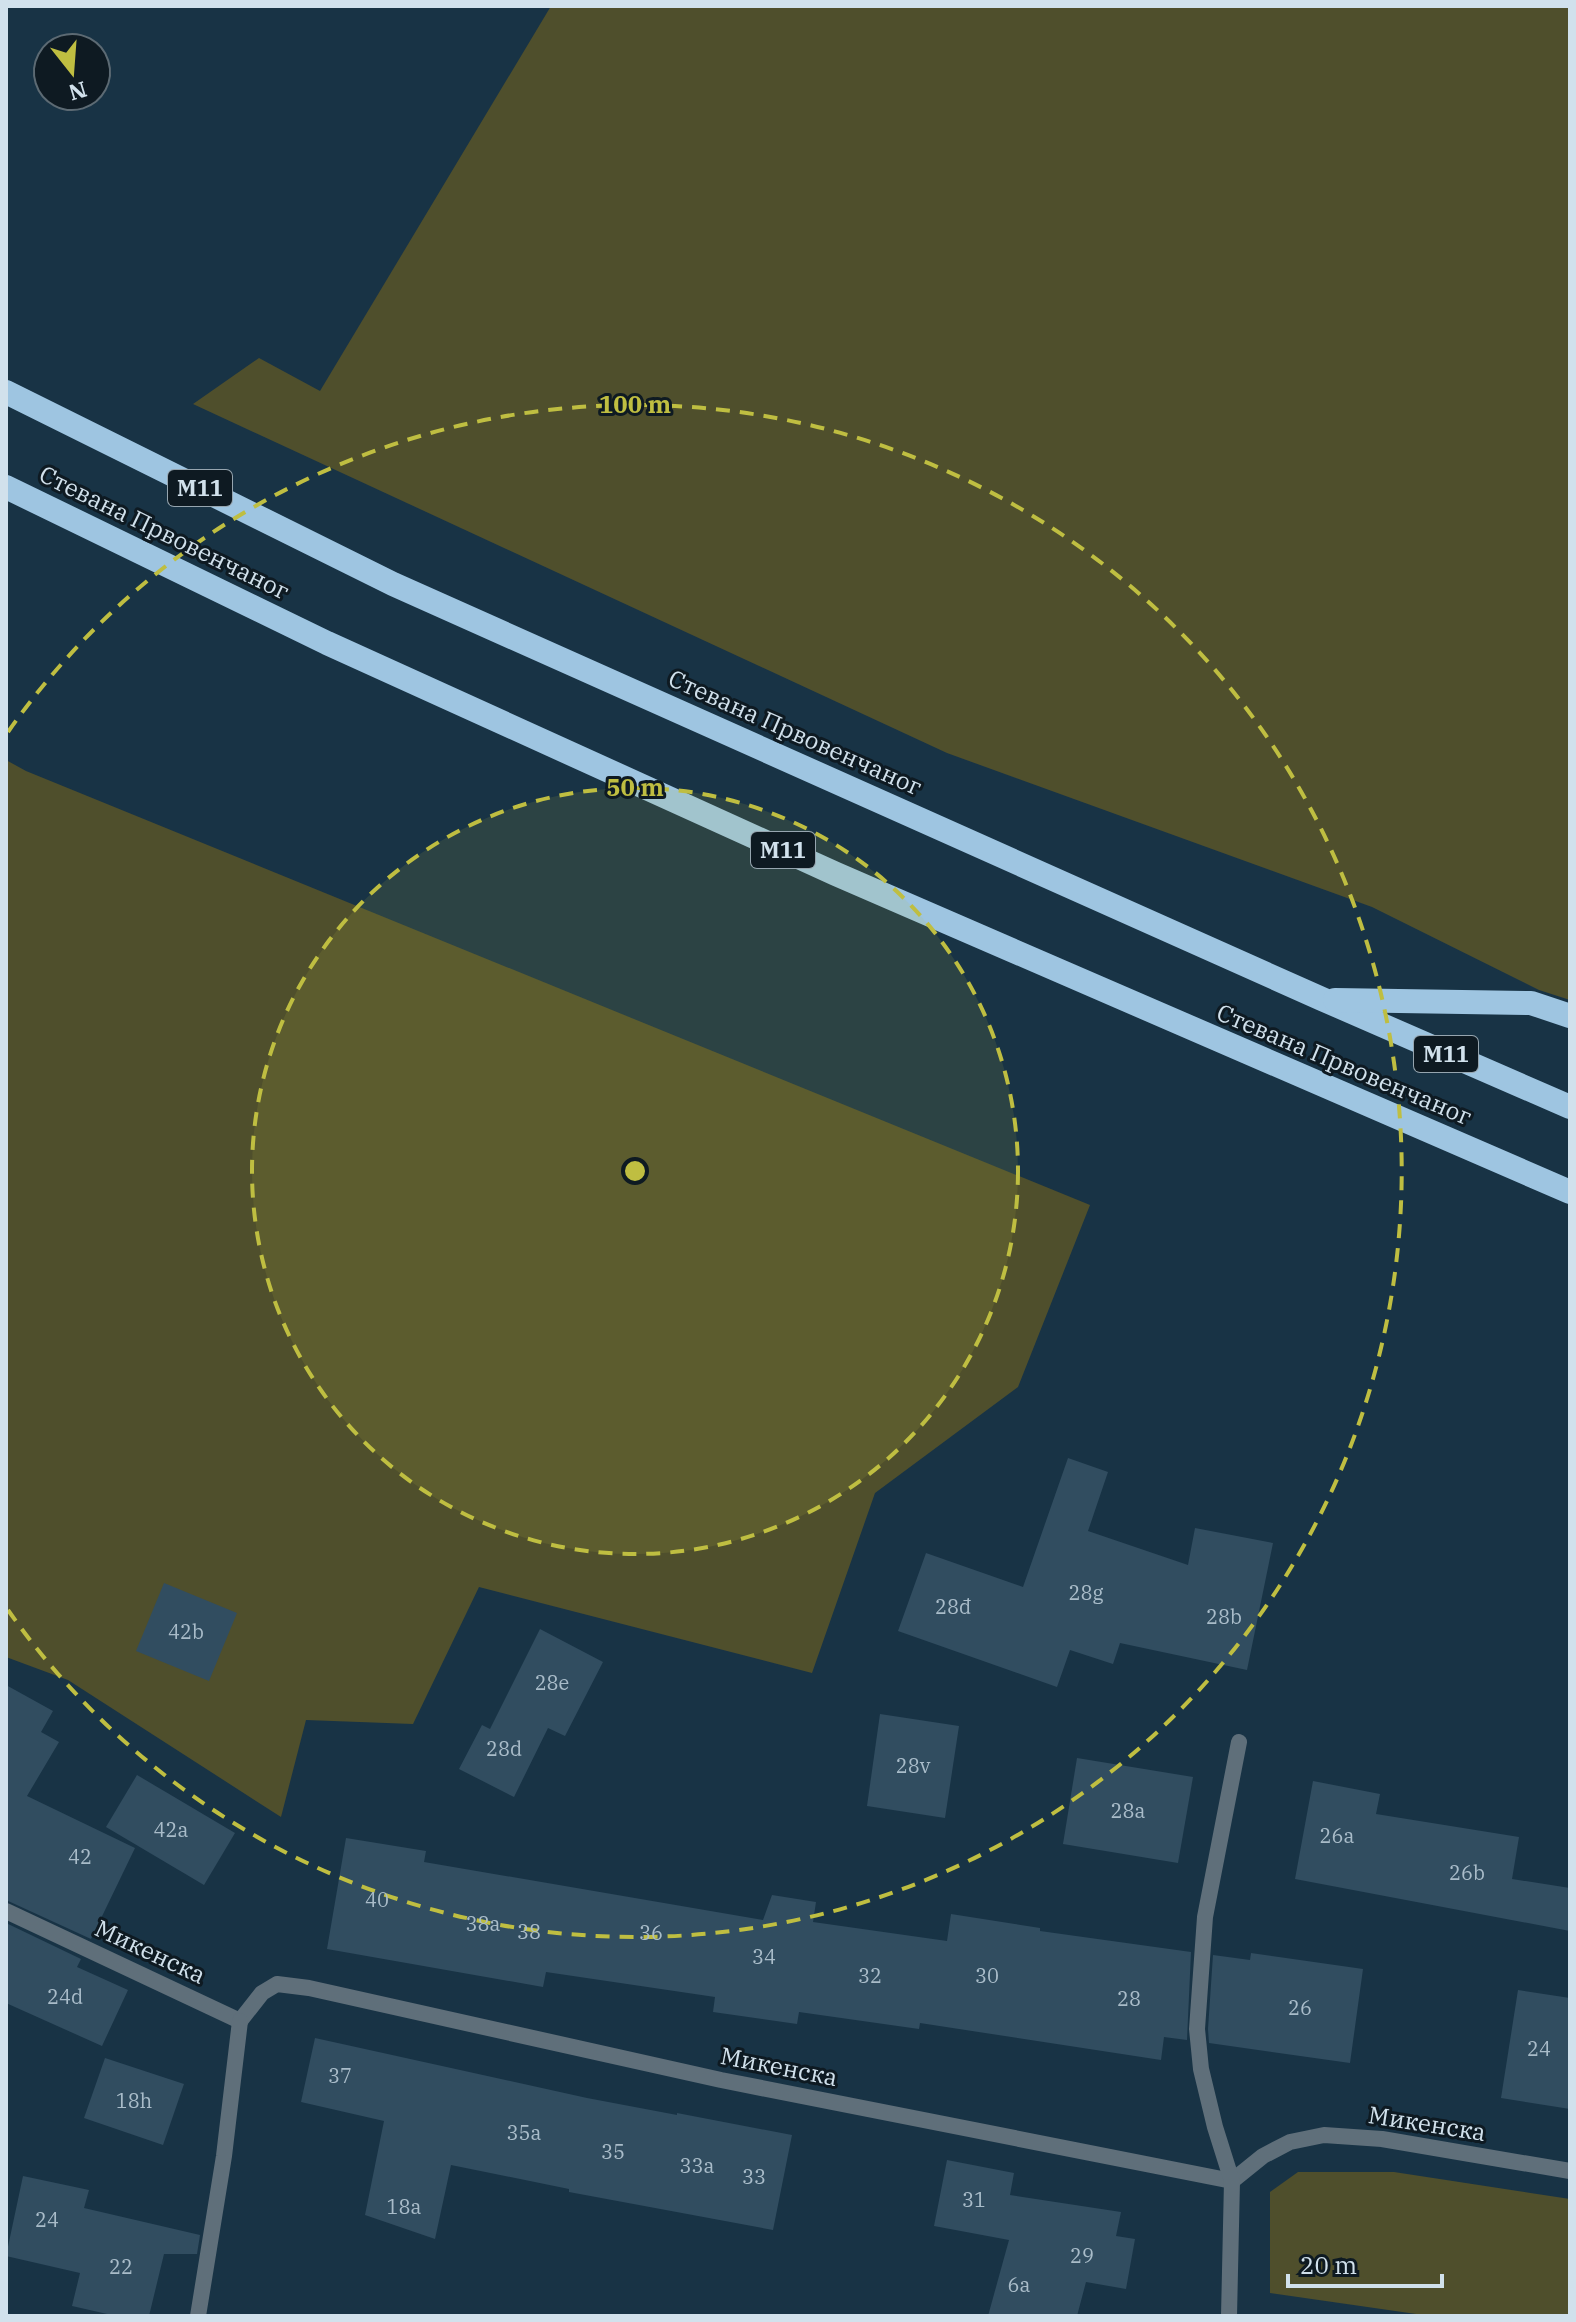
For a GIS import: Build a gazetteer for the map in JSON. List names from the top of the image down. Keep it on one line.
{"streets":{"highway":["M11","Стевана Првовенчаног"],"street":["Микенска"]},"house_numbers":["28g","28đ","28b","42b","28e","28d","28v","28a","42a","26a","42","26b","40","38a","38","36","34","32","30","24d","28","26","24","37","18h","35a","35","33a","33","31","18a","24","29","22","6a"],"scale_bar":"20 m","north":"bottom","rings":["100 m","50 m"]}
